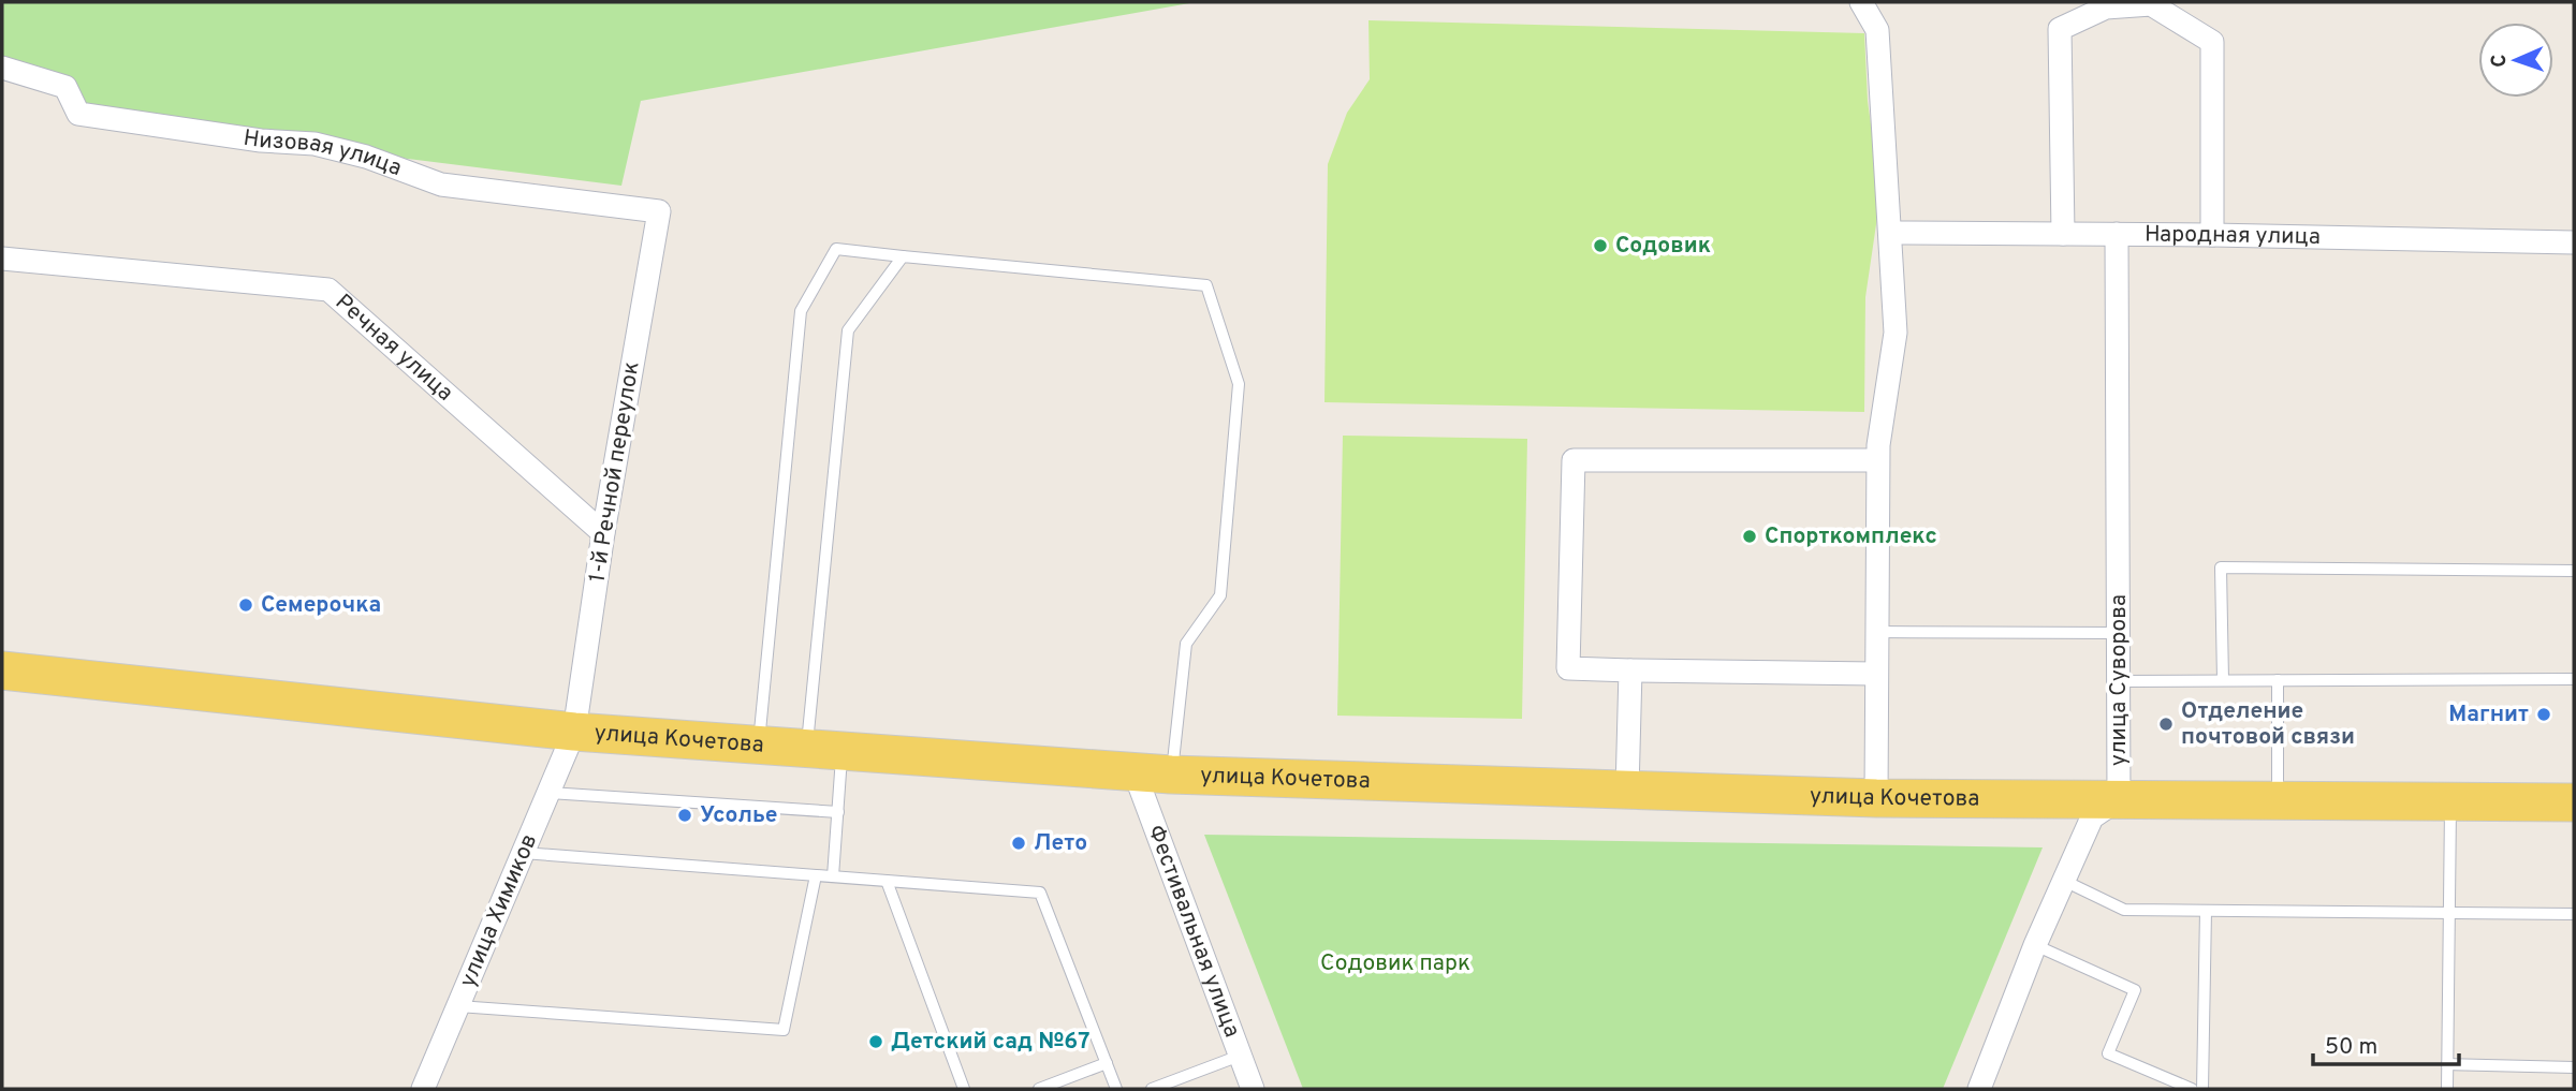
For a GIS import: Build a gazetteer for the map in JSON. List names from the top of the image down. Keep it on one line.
{"streets":{"main road":["улица Кочетова"],"street":["Низовая улица","Народная улица","Речная улица","1-й Речной переулок","улица Суворова","улица Химиков","Фестивальная улица"]},"crossings":[["Низовая улица","1-й Речной переулок"],["Народная улица","улица Суворова"],["Речная улица","1-й Речной переулок"],["1-й Речной переулок","улица Кочетова"],["1-й Речной переулок","улица Химиков"],["улица Суворова","улица Кочетова"],["улица Кочетова","улица Химиков"],["улица Кочетова","Фестивальная улица"]],"parks":["Содовик парк"],"places":["Содовик","Спорткомплекс","Семерочка","Магнит","Отделение почтовой связи","Усолье","Лето","Детский сад №67"],"scale_bar":"50 m","north":"left"}
